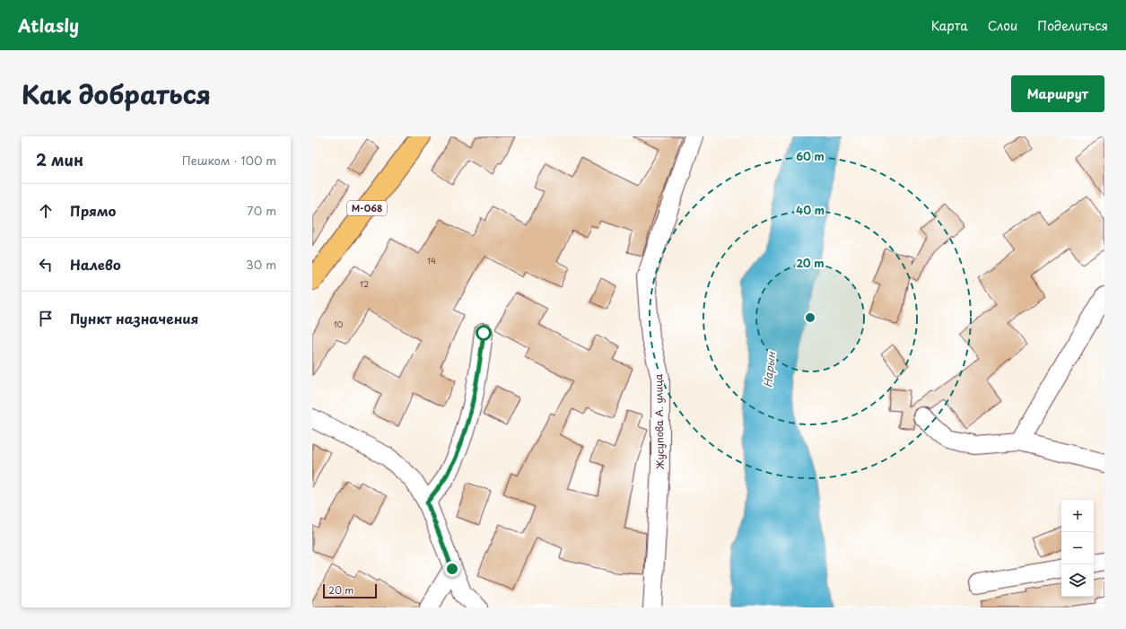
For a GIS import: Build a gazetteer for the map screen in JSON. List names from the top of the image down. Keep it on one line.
{"streets":{"main road":["М-068"],"street":["Жусупова А. улица"]},"water":["Нарын"],"house_numbers":["14","12","10"],"scale_bar":"20 m","page":{"header":"Atlasly","nav":["Карта","Слои","Поделиться"],"title":"Как добраться","buttons":"Маршрут","heading":["2 мин","Пешком · 100 m"],"list":[["Прямо","70 m"],["Налево","30 m"],"Пункт назначения"],"map_buttons":["+","−"],"scale":"20 m"},"rings":["60 m","40 m","20 m"]}
